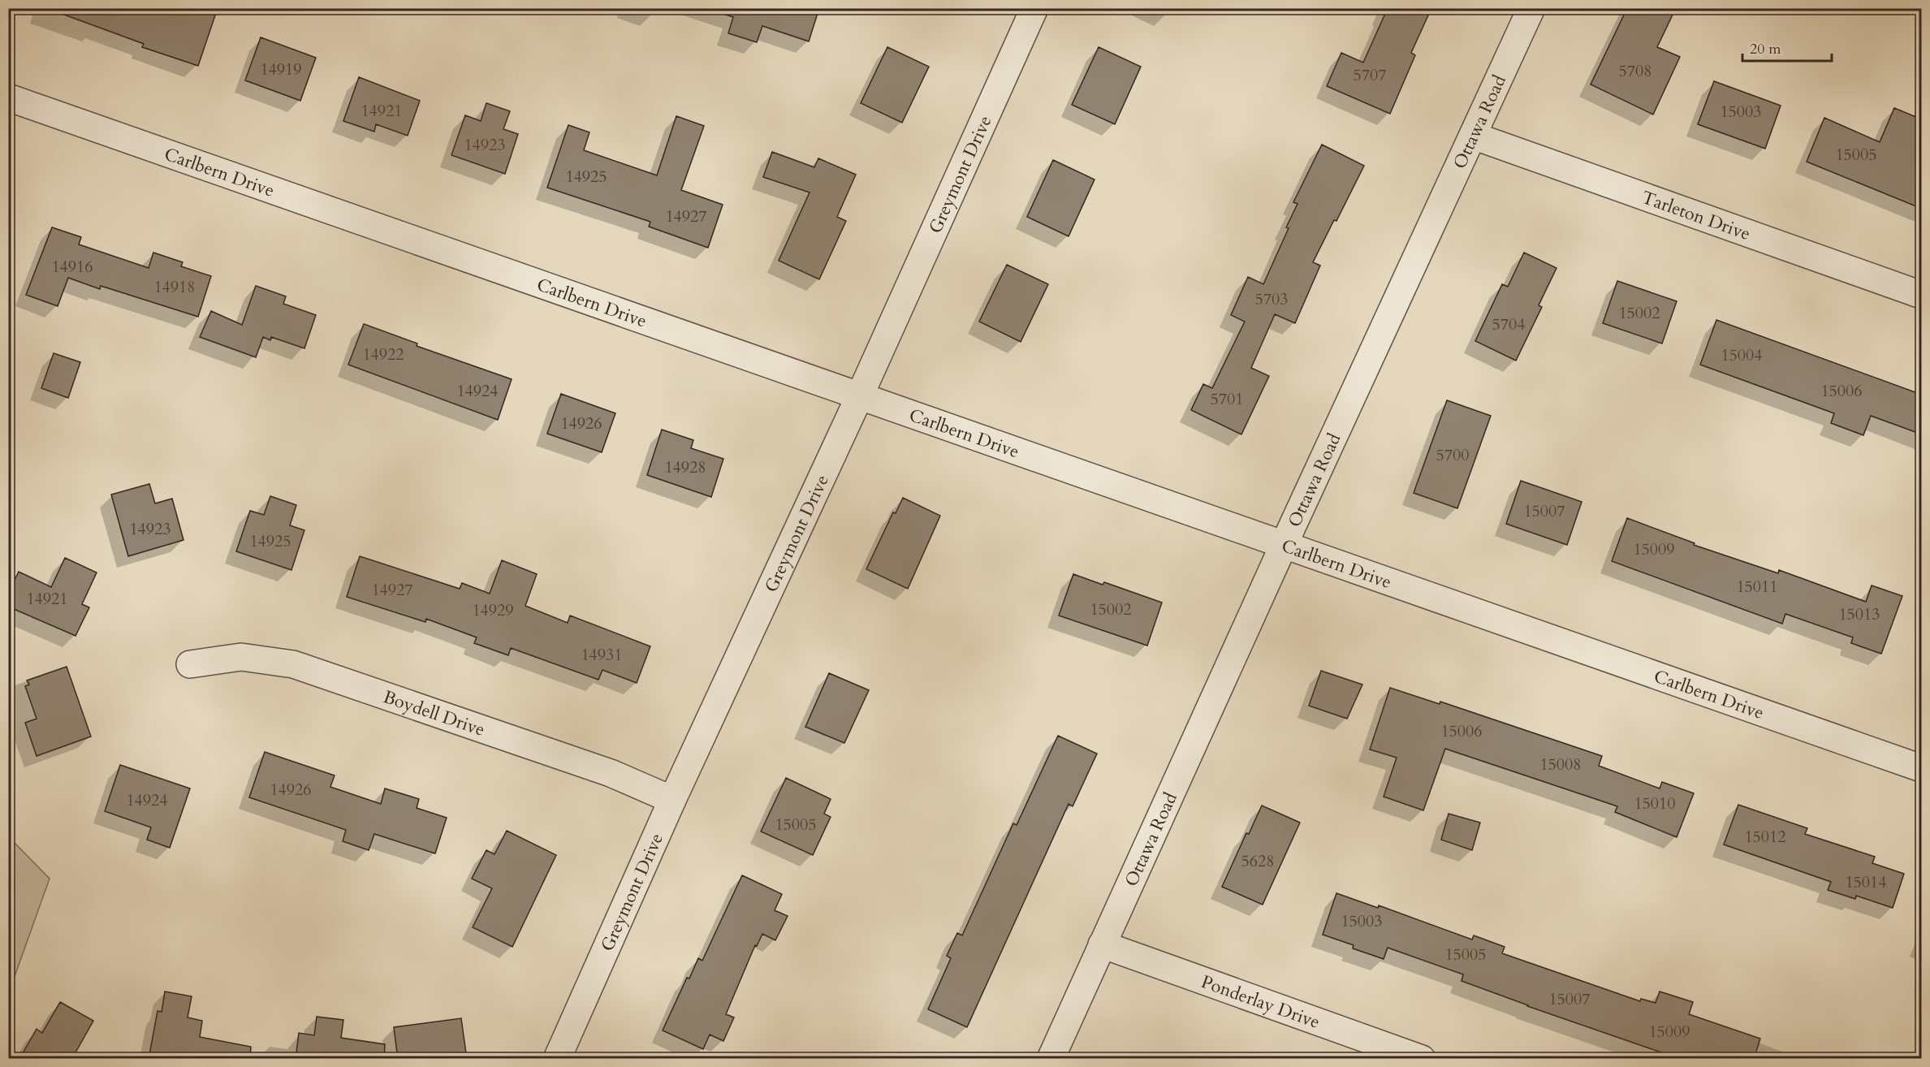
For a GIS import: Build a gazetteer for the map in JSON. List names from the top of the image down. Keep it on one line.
{"streets":{"street":["Ottawa Road","Carlbern Drive","Greymont Drive","Tarleton Drive","Boydell Drive","Ponderlay Drive"]},"crossings":[["Ottawa Road","Carlbern Drive"],["Ottawa Road","Tarleton Drive"],["Ottawa Road","Ponderlay Drive"],["Carlbern Drive","Greymont Drive"],["Greymont Drive","Boydell Drive"]],"house_numbers":["14919","5708","5707","14921","15003","14923","15005","14925","14927","14916","14918","5703","15002","5704","14922","15004","14924","15006","5701","14926","5700","14928","15007","14923","14925","15009","15011","14927","14921","15002","14929","15013","14931","15006","15008","14926","14924","15010","15005","15012","5628","15014","15003","15005","15007","15009"],"scale_bar":"20 m"}
